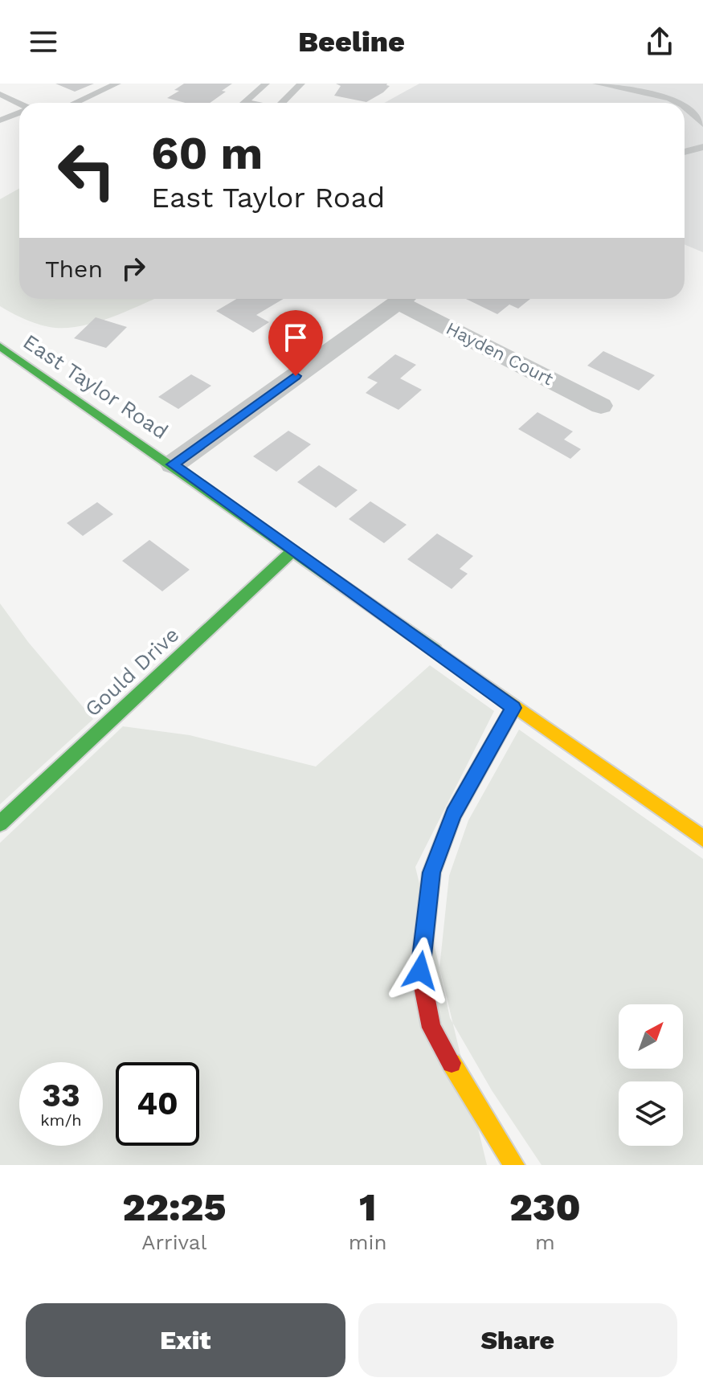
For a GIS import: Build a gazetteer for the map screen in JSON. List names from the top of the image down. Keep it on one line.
{"streets":{"main road":["East Taylor Road","Gould Drive"],"street":["Hayden Court"]},"crossings":[["East Taylor Road","Gould Drive"]],"north":"top right","page":{"header":"Beeline","turn":["60 m","East Taylor Road"],"then":"Then","speed":"33 km/h","limit":"40","eta":["22:25","Arrival","1","min","230","m"],"buttons":["Exit","Share"]}}
